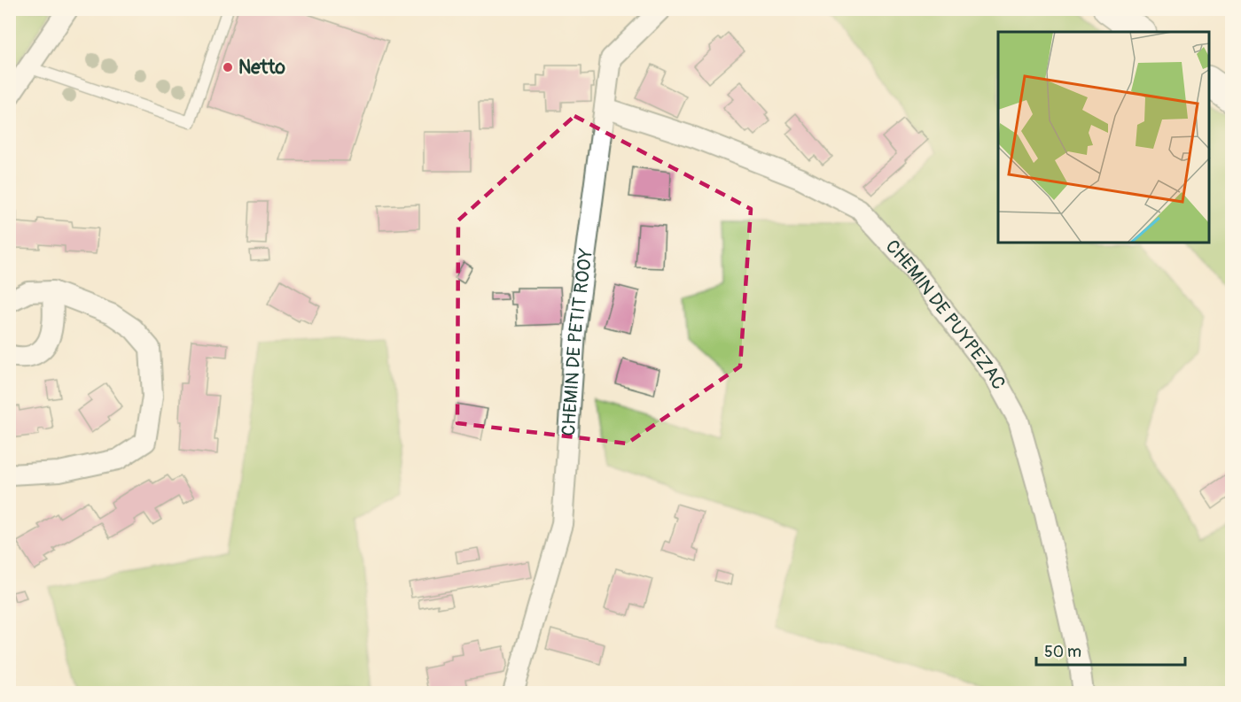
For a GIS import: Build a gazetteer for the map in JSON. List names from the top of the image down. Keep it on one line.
{"streets":{"street":["CHEMIN DE PUYPEZAC","CHEMIN DE PETIT ROOY"]},"crossings":[["CHEMIN DE PUYPEZAC","CHEMIN DE PETIT ROOY"]],"places":["Netto"],"scale_bar":"50 m"}
